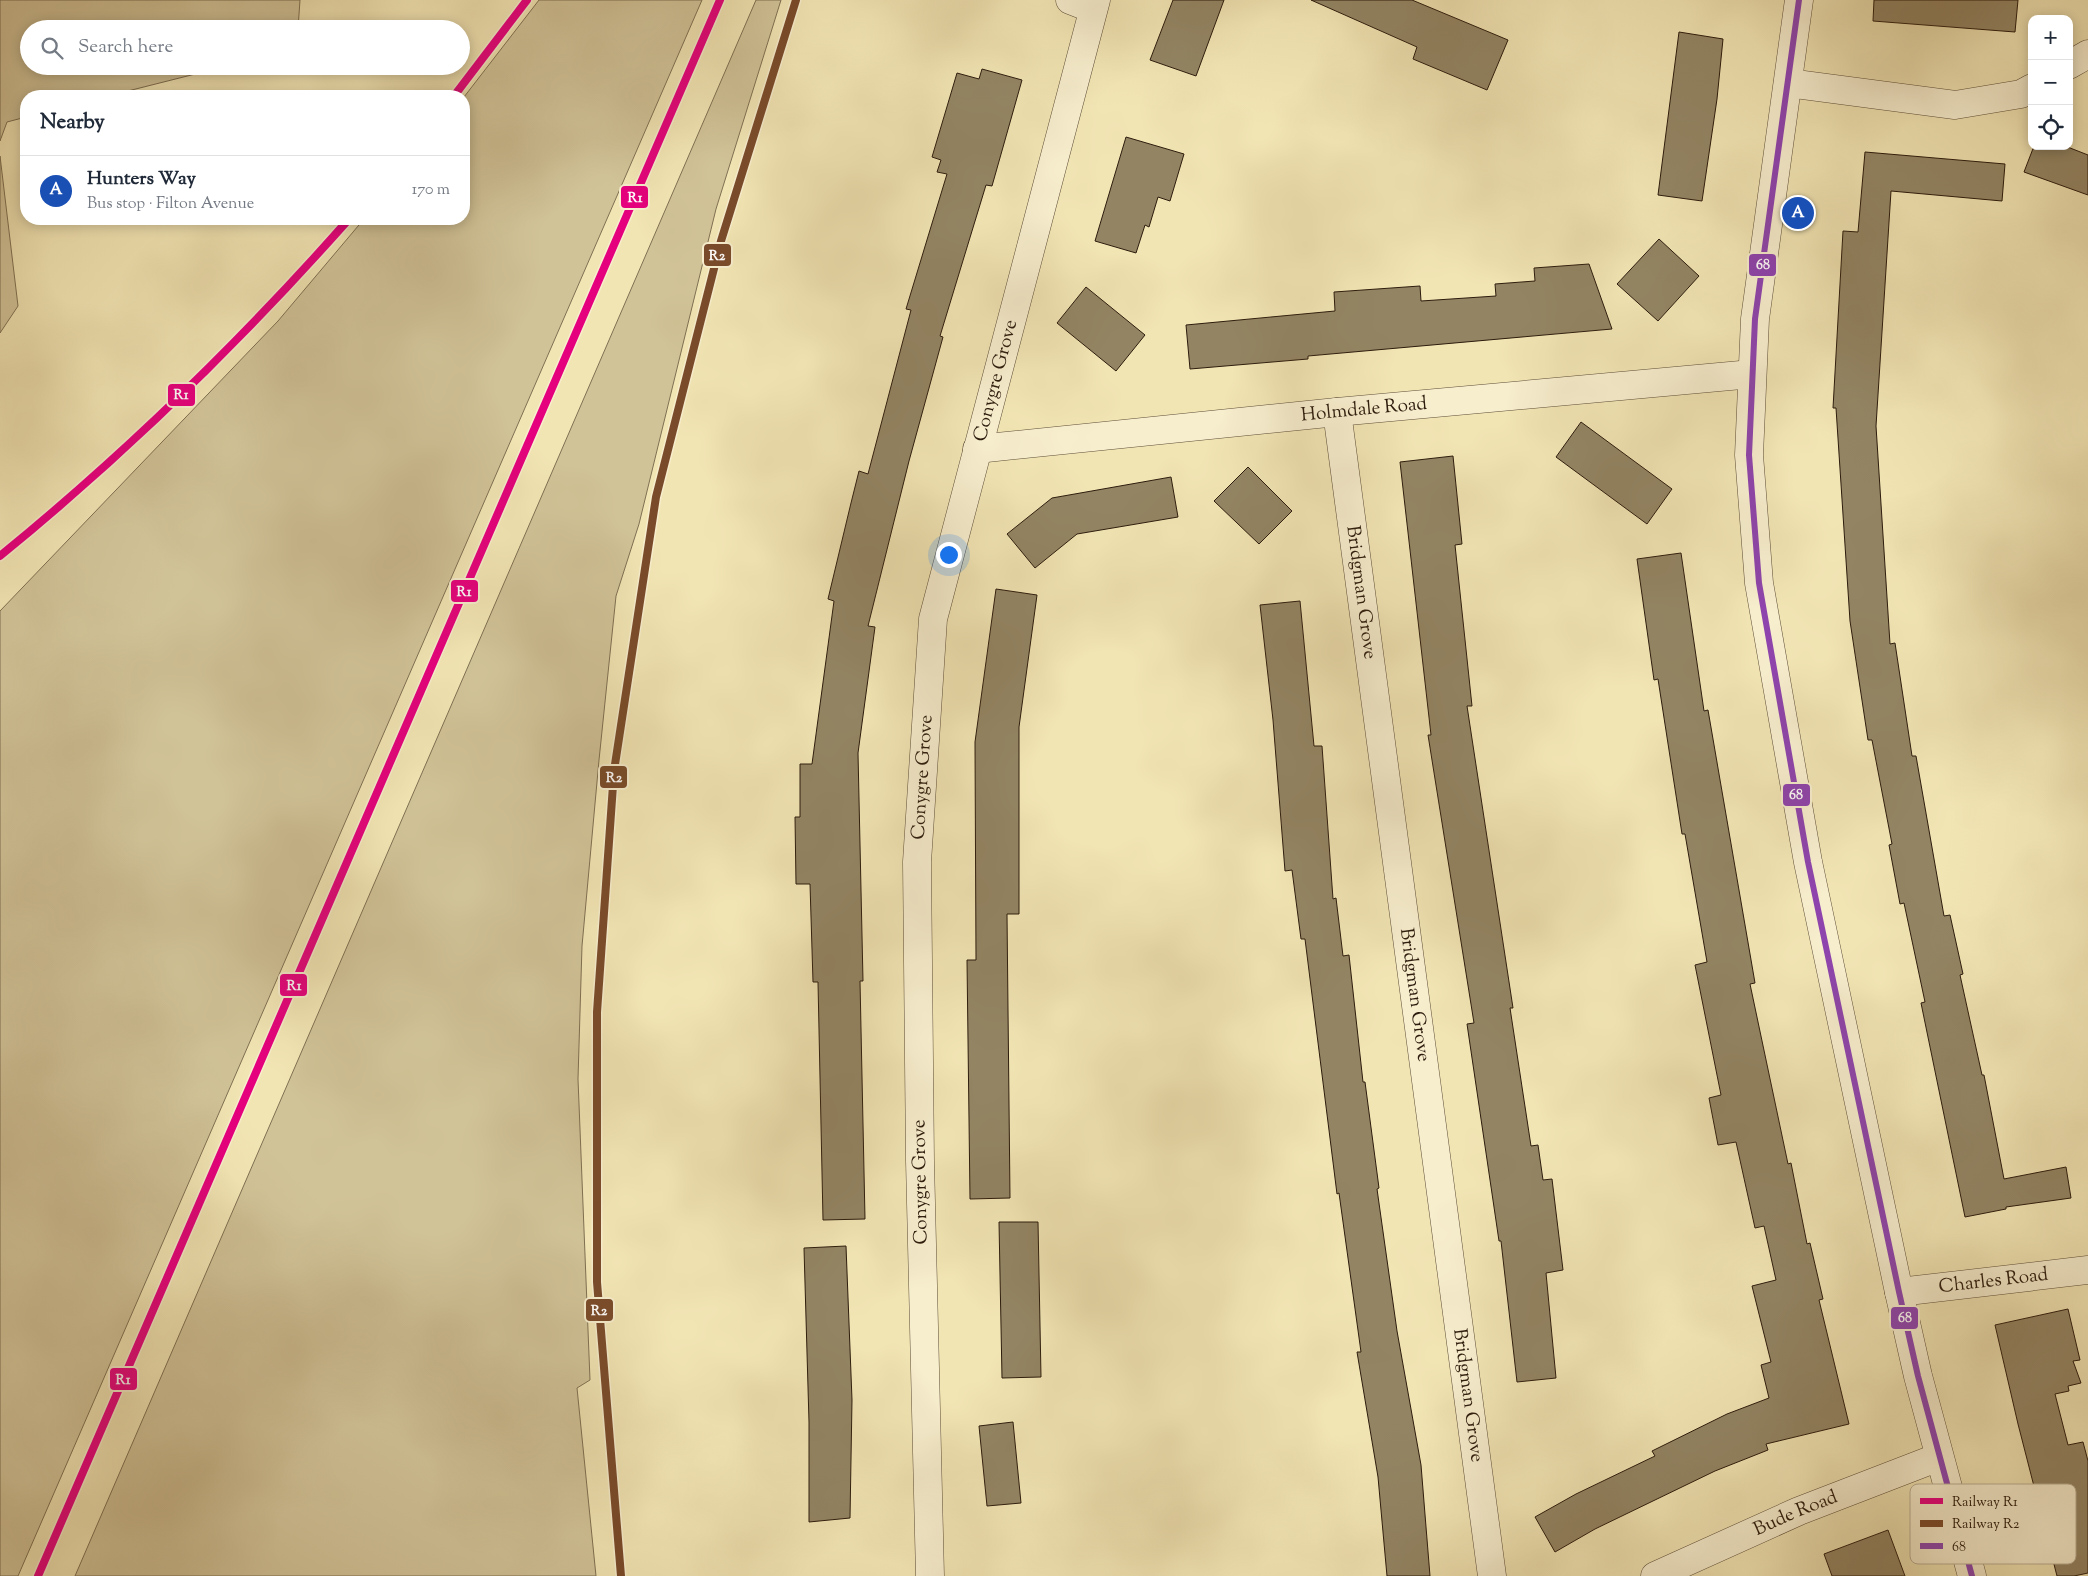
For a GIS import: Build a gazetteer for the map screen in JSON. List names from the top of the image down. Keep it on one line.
{"streets":{"street":["Conygre Grove","Holmdale Road","Bridgman Grove","Charles Road","Bude Road"]},"crossings":[["Conygre Grove","Holmdale Road"],["Holmdale Road","Bridgman Grove"]],"lines":["rail line R1","rail line R2","transit line 68"],"legend":["Railway R1","Railway R2","68"],"page":{"map_buttons":["+","−"],"search":"Search here","heading":"Nearby","list":[{"mark":"A","name":"Hunters Way","note":"Bus stop · Filton Avenue","value":"170 m"}],"pins":"A"}}
